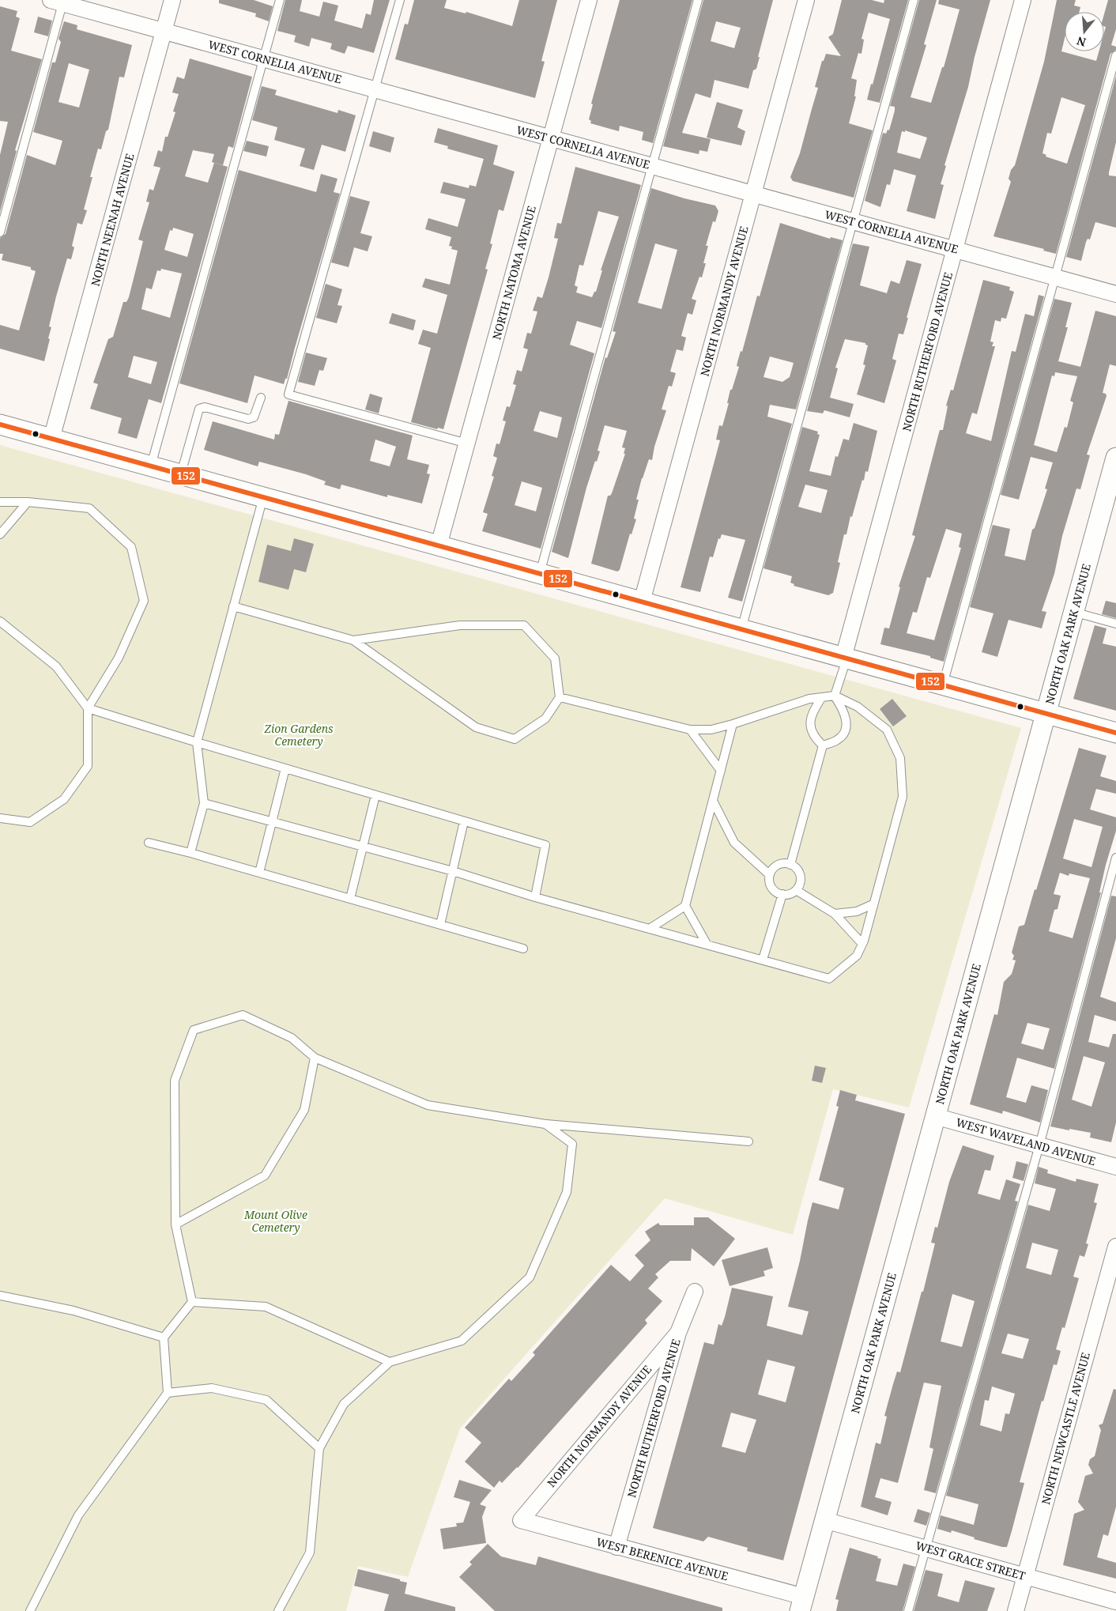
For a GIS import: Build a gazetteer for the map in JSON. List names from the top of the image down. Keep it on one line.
{"streets":{"street":["WEST CORNELIA AVENUE","NORTH NEENAH AVENUE","NORTH NATOMA AVENUE","NORTH NORMANDY AVENUE","NORTH RUTHERFORD AVENUE","NORTH OAK PARK AVENUE","WEST WAVELAND AVENUE","NORTH NEWCASTLE AVENUE","WEST BERENICE AVENUE","WEST GRACE STREET"]},"crossings":[["WEST CORNELIA AVENUE","NORTH NEENAH AVENUE"],["WEST CORNELIA AVENUE","NORTH NATOMA AVENUE"],["WEST CORNELIA AVENUE","NORTH NORMANDY AVENUE"],["WEST CORNELIA AVENUE","NORTH RUTHERFORD AVENUE"],["NORTH NORMANDY AVENUE","NORTH RUTHERFORD AVENUE"],["NORTH NORMANDY AVENUE","WEST BERENICE AVENUE"],["NORTH RUTHERFORD AVENUE","WEST BERENICE AVENUE"],["NORTH OAK PARK AVENUE","WEST WAVELAND AVENUE"],["NORTH OAK PARK AVENUE","WEST BERENICE AVENUE"],["NORTH OAK PARK AVENUE","WEST GRACE STREET"],["NORTH NEWCASTLE AVENUE","WEST GRACE STREET"]],"parks":["Zion Gardens Cemetery","Mount Olive Cemetery"],"lines":["transit line 152"],"north":"bottom"}
